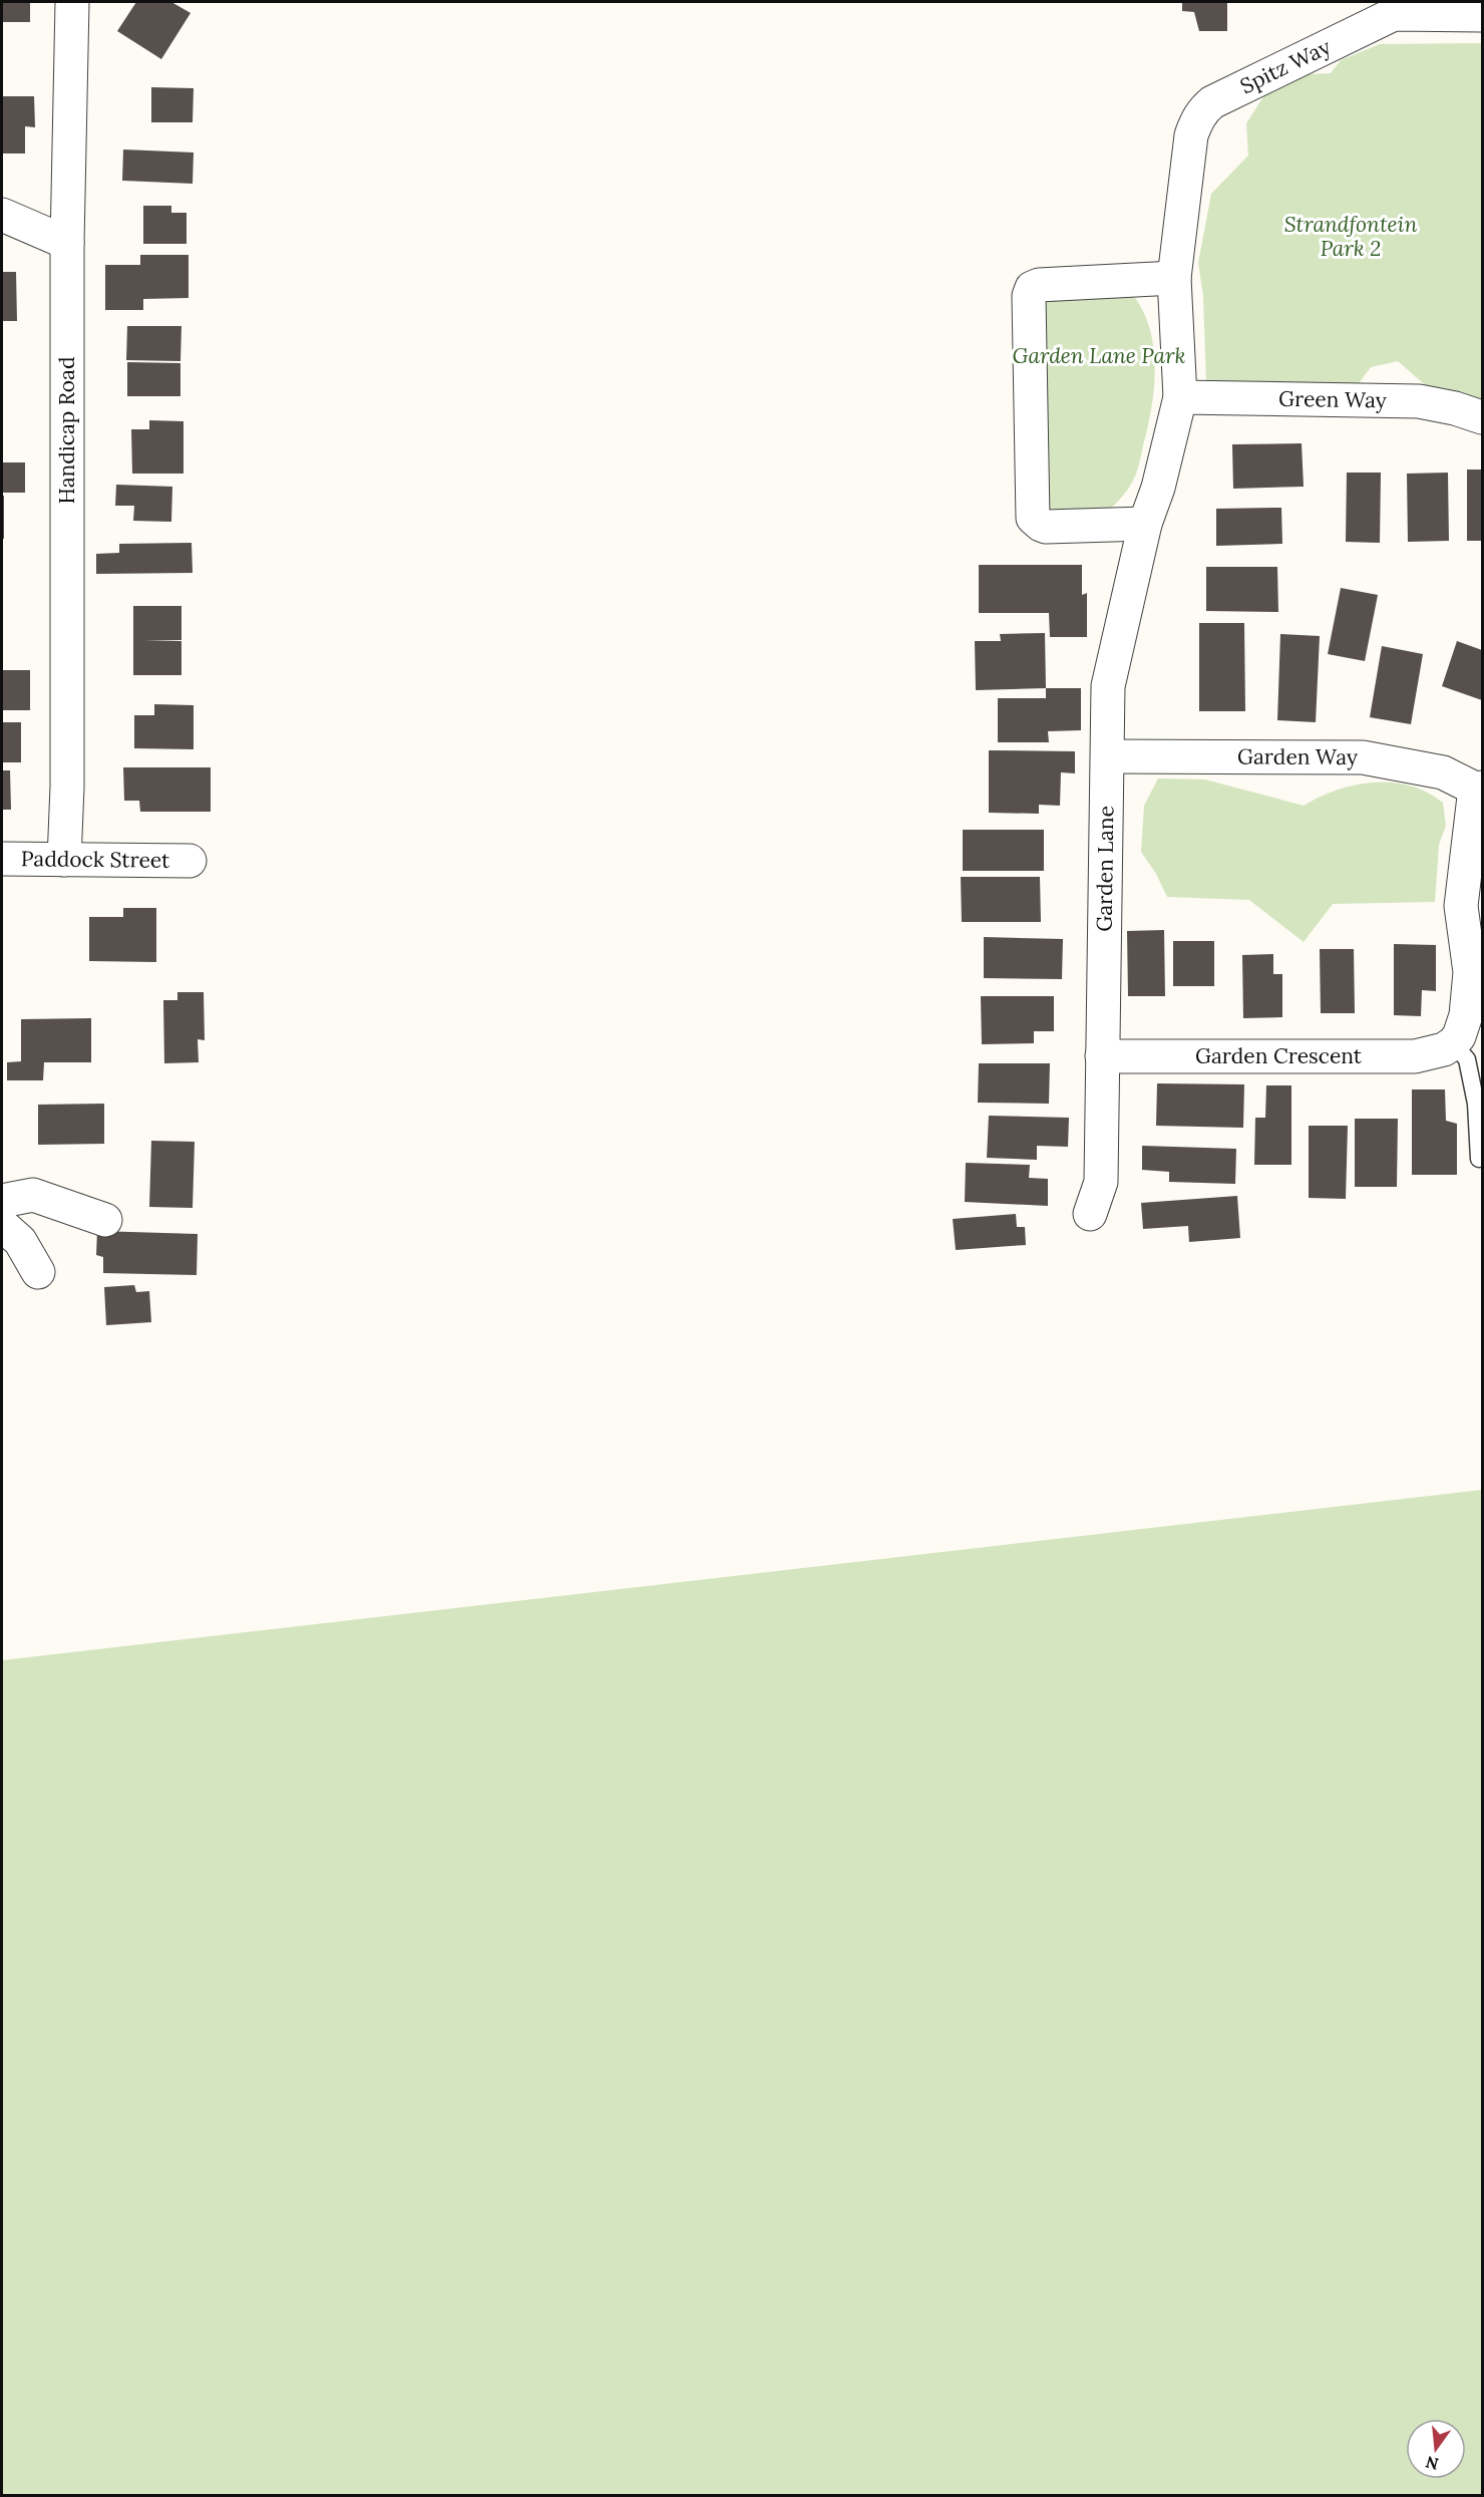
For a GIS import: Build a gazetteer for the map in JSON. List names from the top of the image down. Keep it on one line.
{"streets":{"street":["Spitz Way","Green Way","Handicap Road","Garden Way","Paddock Street","Garden Lane","Garden Crescent"]},"crossings":[["Spitz Way","Garden Lane"],["Green Way","Garden Lane"],["Handicap Road","Paddock Street"],["Garden Way","Garden Lane"],["Garden Lane","Garden Crescent"]],"parks":["Strandfontein Park 2","Garden Lane Park"],"north":"bottom"}
